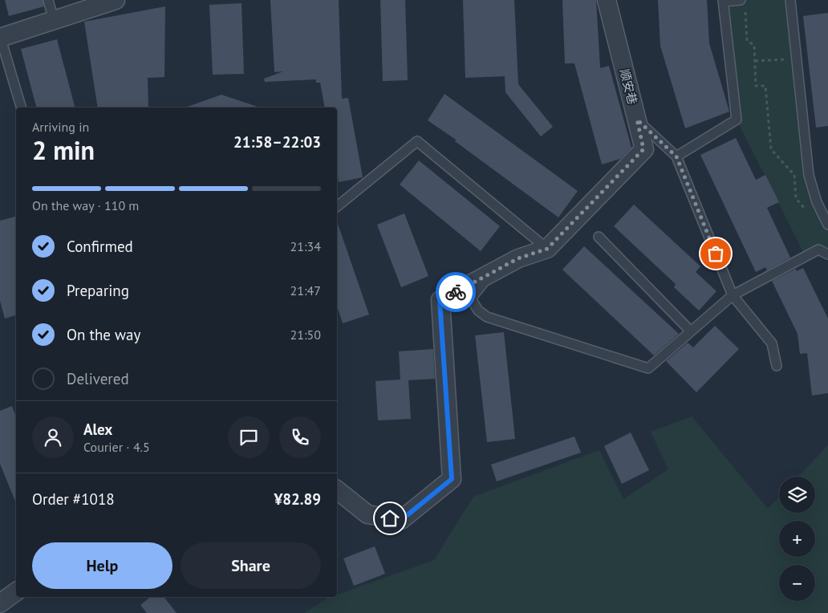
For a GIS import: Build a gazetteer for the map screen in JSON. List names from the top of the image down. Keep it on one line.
{"streets":{"street":["顺安巷"]},"page":{"heading":["2 min","Arriving in","21:58–22:03"],"panel":["Alex","Courier · 4.5","Order #1018","¥82.89"],"bar":"On the way · 110 m","list":[["Confirmed","21:34"],["Preparing","21:47"],["On the way","21:50"],"Delivered"],"map_buttons":["+","−"],"buttons":["Help","Share"]}}
